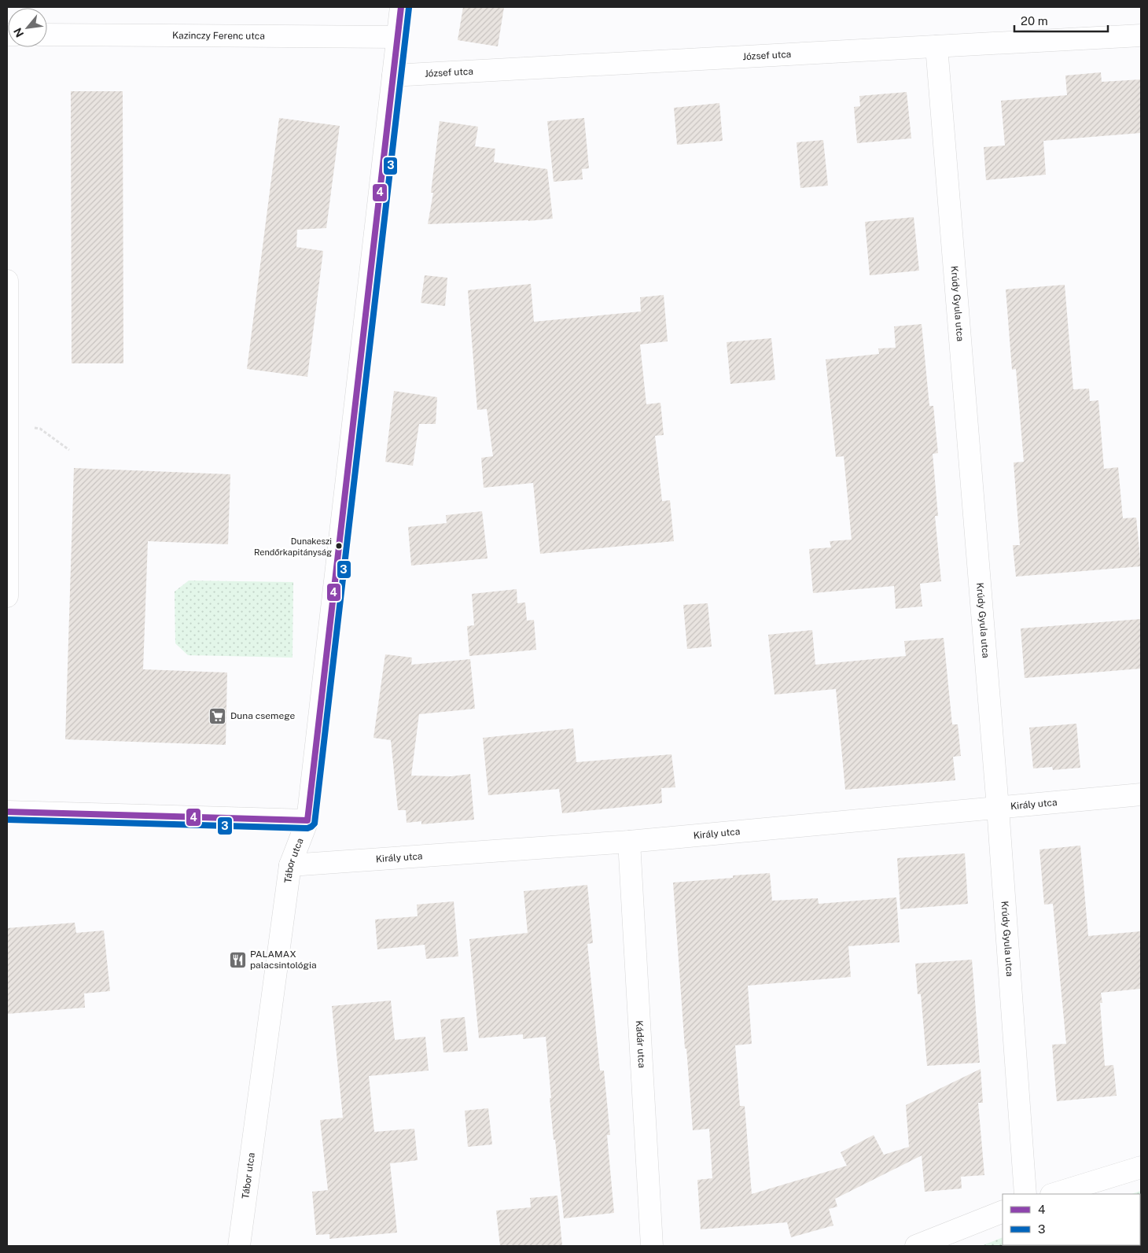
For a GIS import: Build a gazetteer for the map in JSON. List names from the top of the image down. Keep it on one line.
{"streets":{"street":["Kazinczy Ferenc utca","József utca","Krúdy Gyula utca","Király utca","Tábor utca","Kádár utca"]},"crossings":[["Kazinczy Ferenc utca","Tábor utca"],["József utca","Krúdy Gyula utca"],["József utca","Tábor utca"],["Krúdy Gyula utca","Király utca"],["Király utca","Tábor utca"],["Király utca","Kádár utca"]],"places":{"other":["Dunakeszi Rendőrkapitányság"],"supermarket":["Duna csemege"],"restaurant":["PALAMAX palacsintológia"]},"lines":["transit line 4","transit line 3"],"legend":["4","3"],"scale_bar":"20 m","north":"bottom left"}
